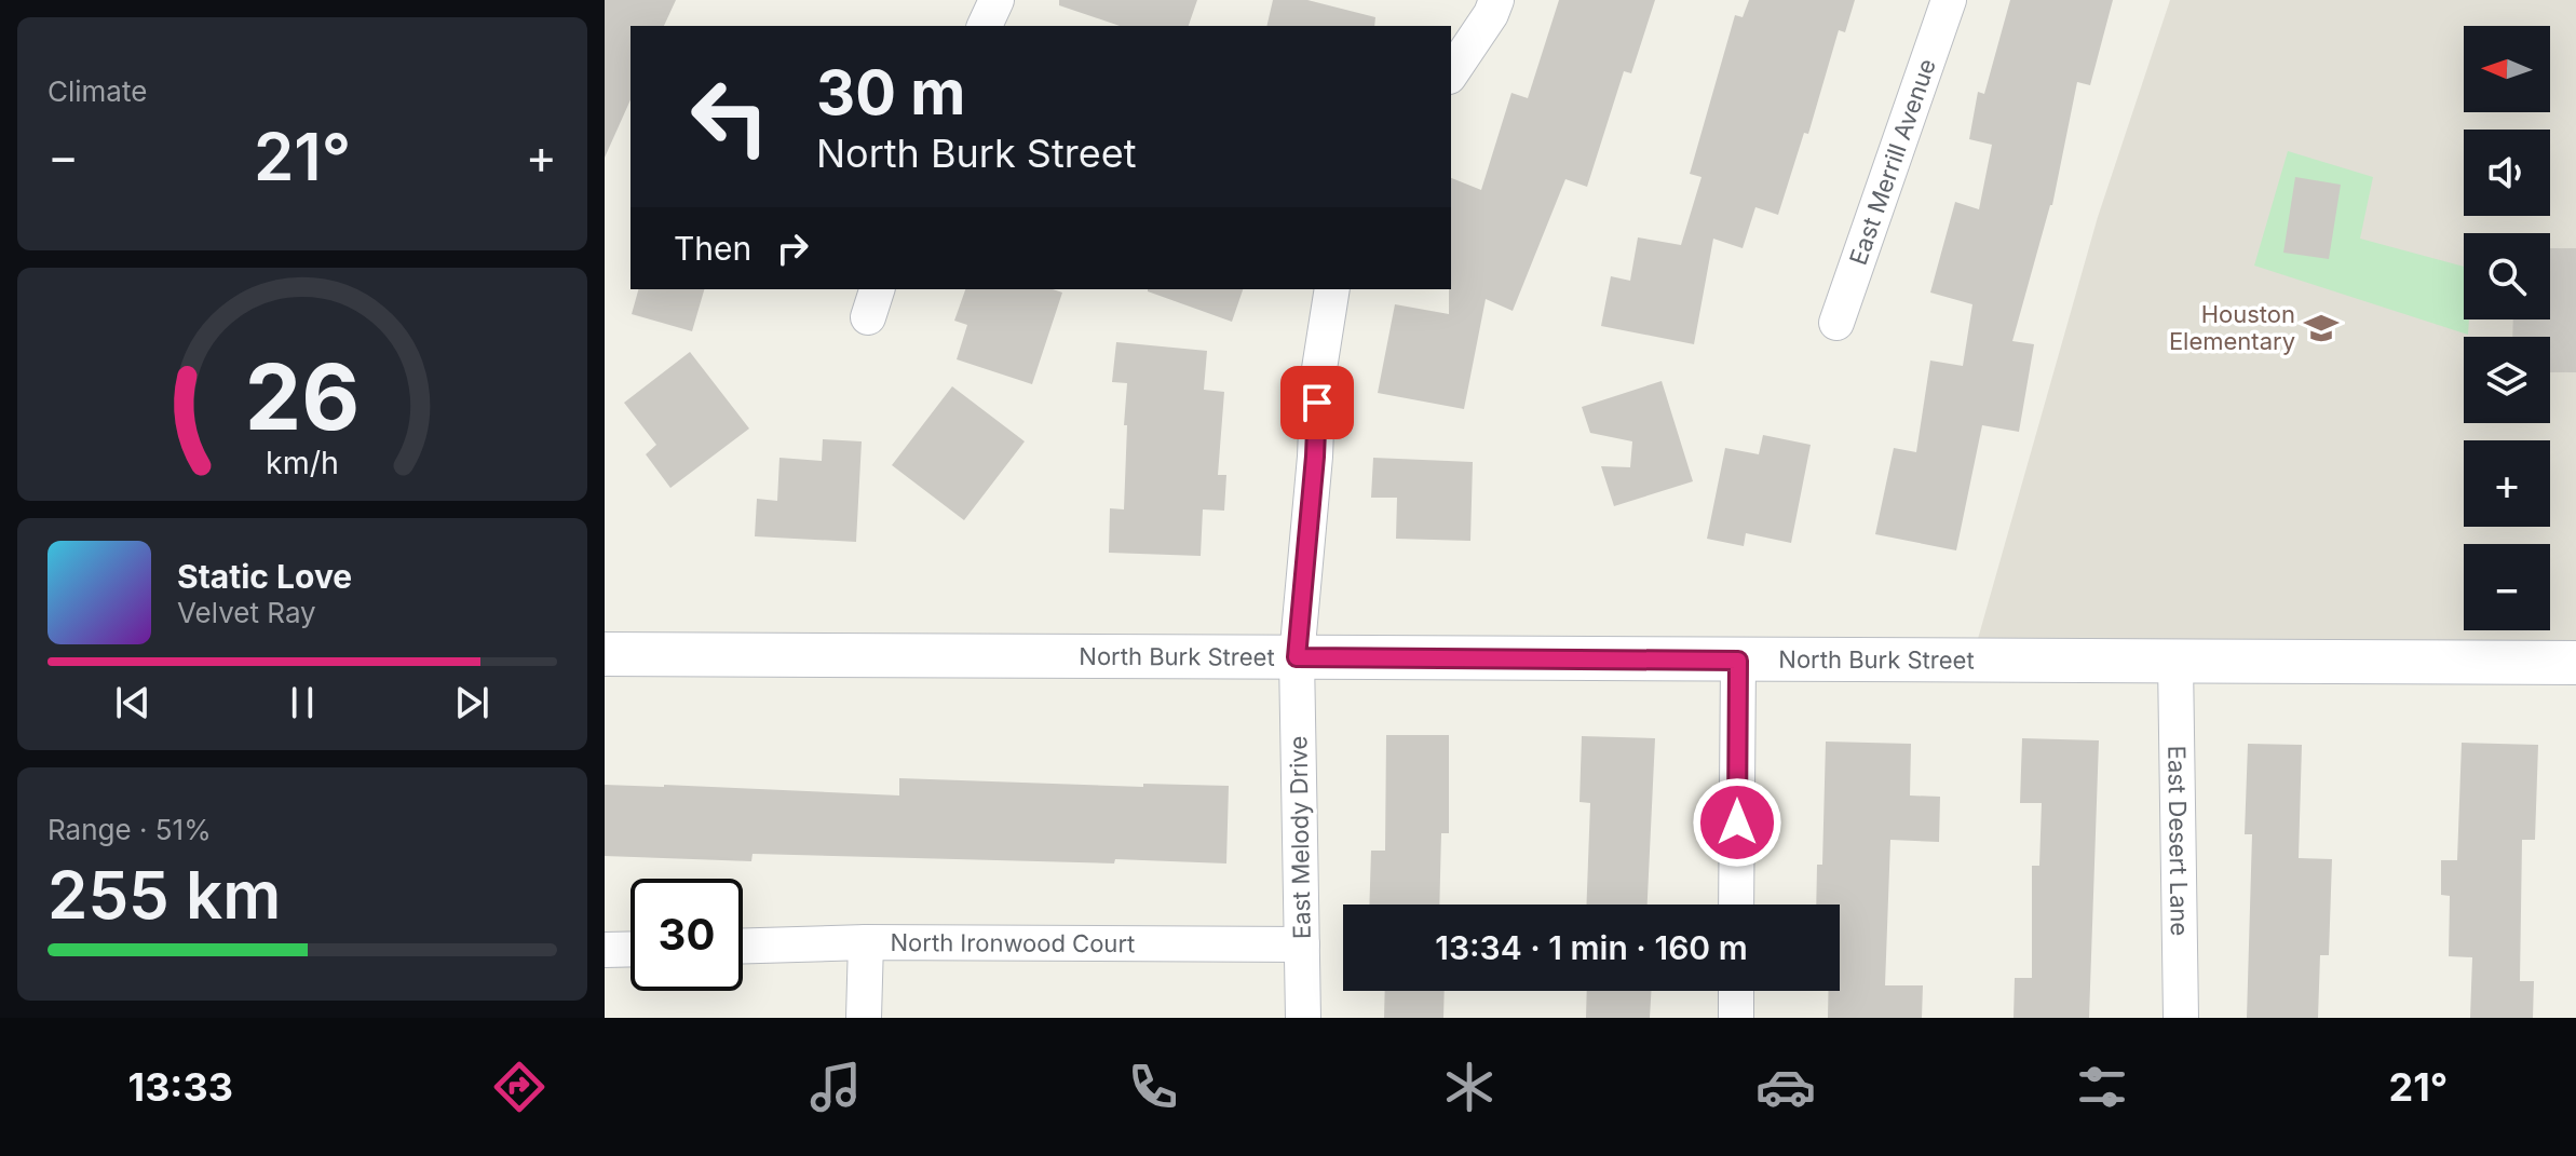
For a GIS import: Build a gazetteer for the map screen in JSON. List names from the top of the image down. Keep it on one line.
{"streets":{"street":["East Merrill Avenue","North Burk Street","East Melody Drive","East Desert Lane","North Ironwood Court"]},"crossings":[["North Burk Street","East Melody Drive"],["North Burk Street","East Desert Lane"],["East Melody Drive","North Ironwood Court"]],"places":{"school or university":["Houston Elementary"]},"north":"left","page":{"tile":["Climate",["Range · 51%","255 km"]],"map_buttons":["+","−"],"turn":["30 m","North Burk Street"],"heat":["−","21°","+"],"then":"Then","song":["Static Love","Velvet Ray"],"limit":"30","trip":"13:34 · 1 min · 160 m","tabs":["13:33","21°"],"gauge":["26","km/h"]}}
